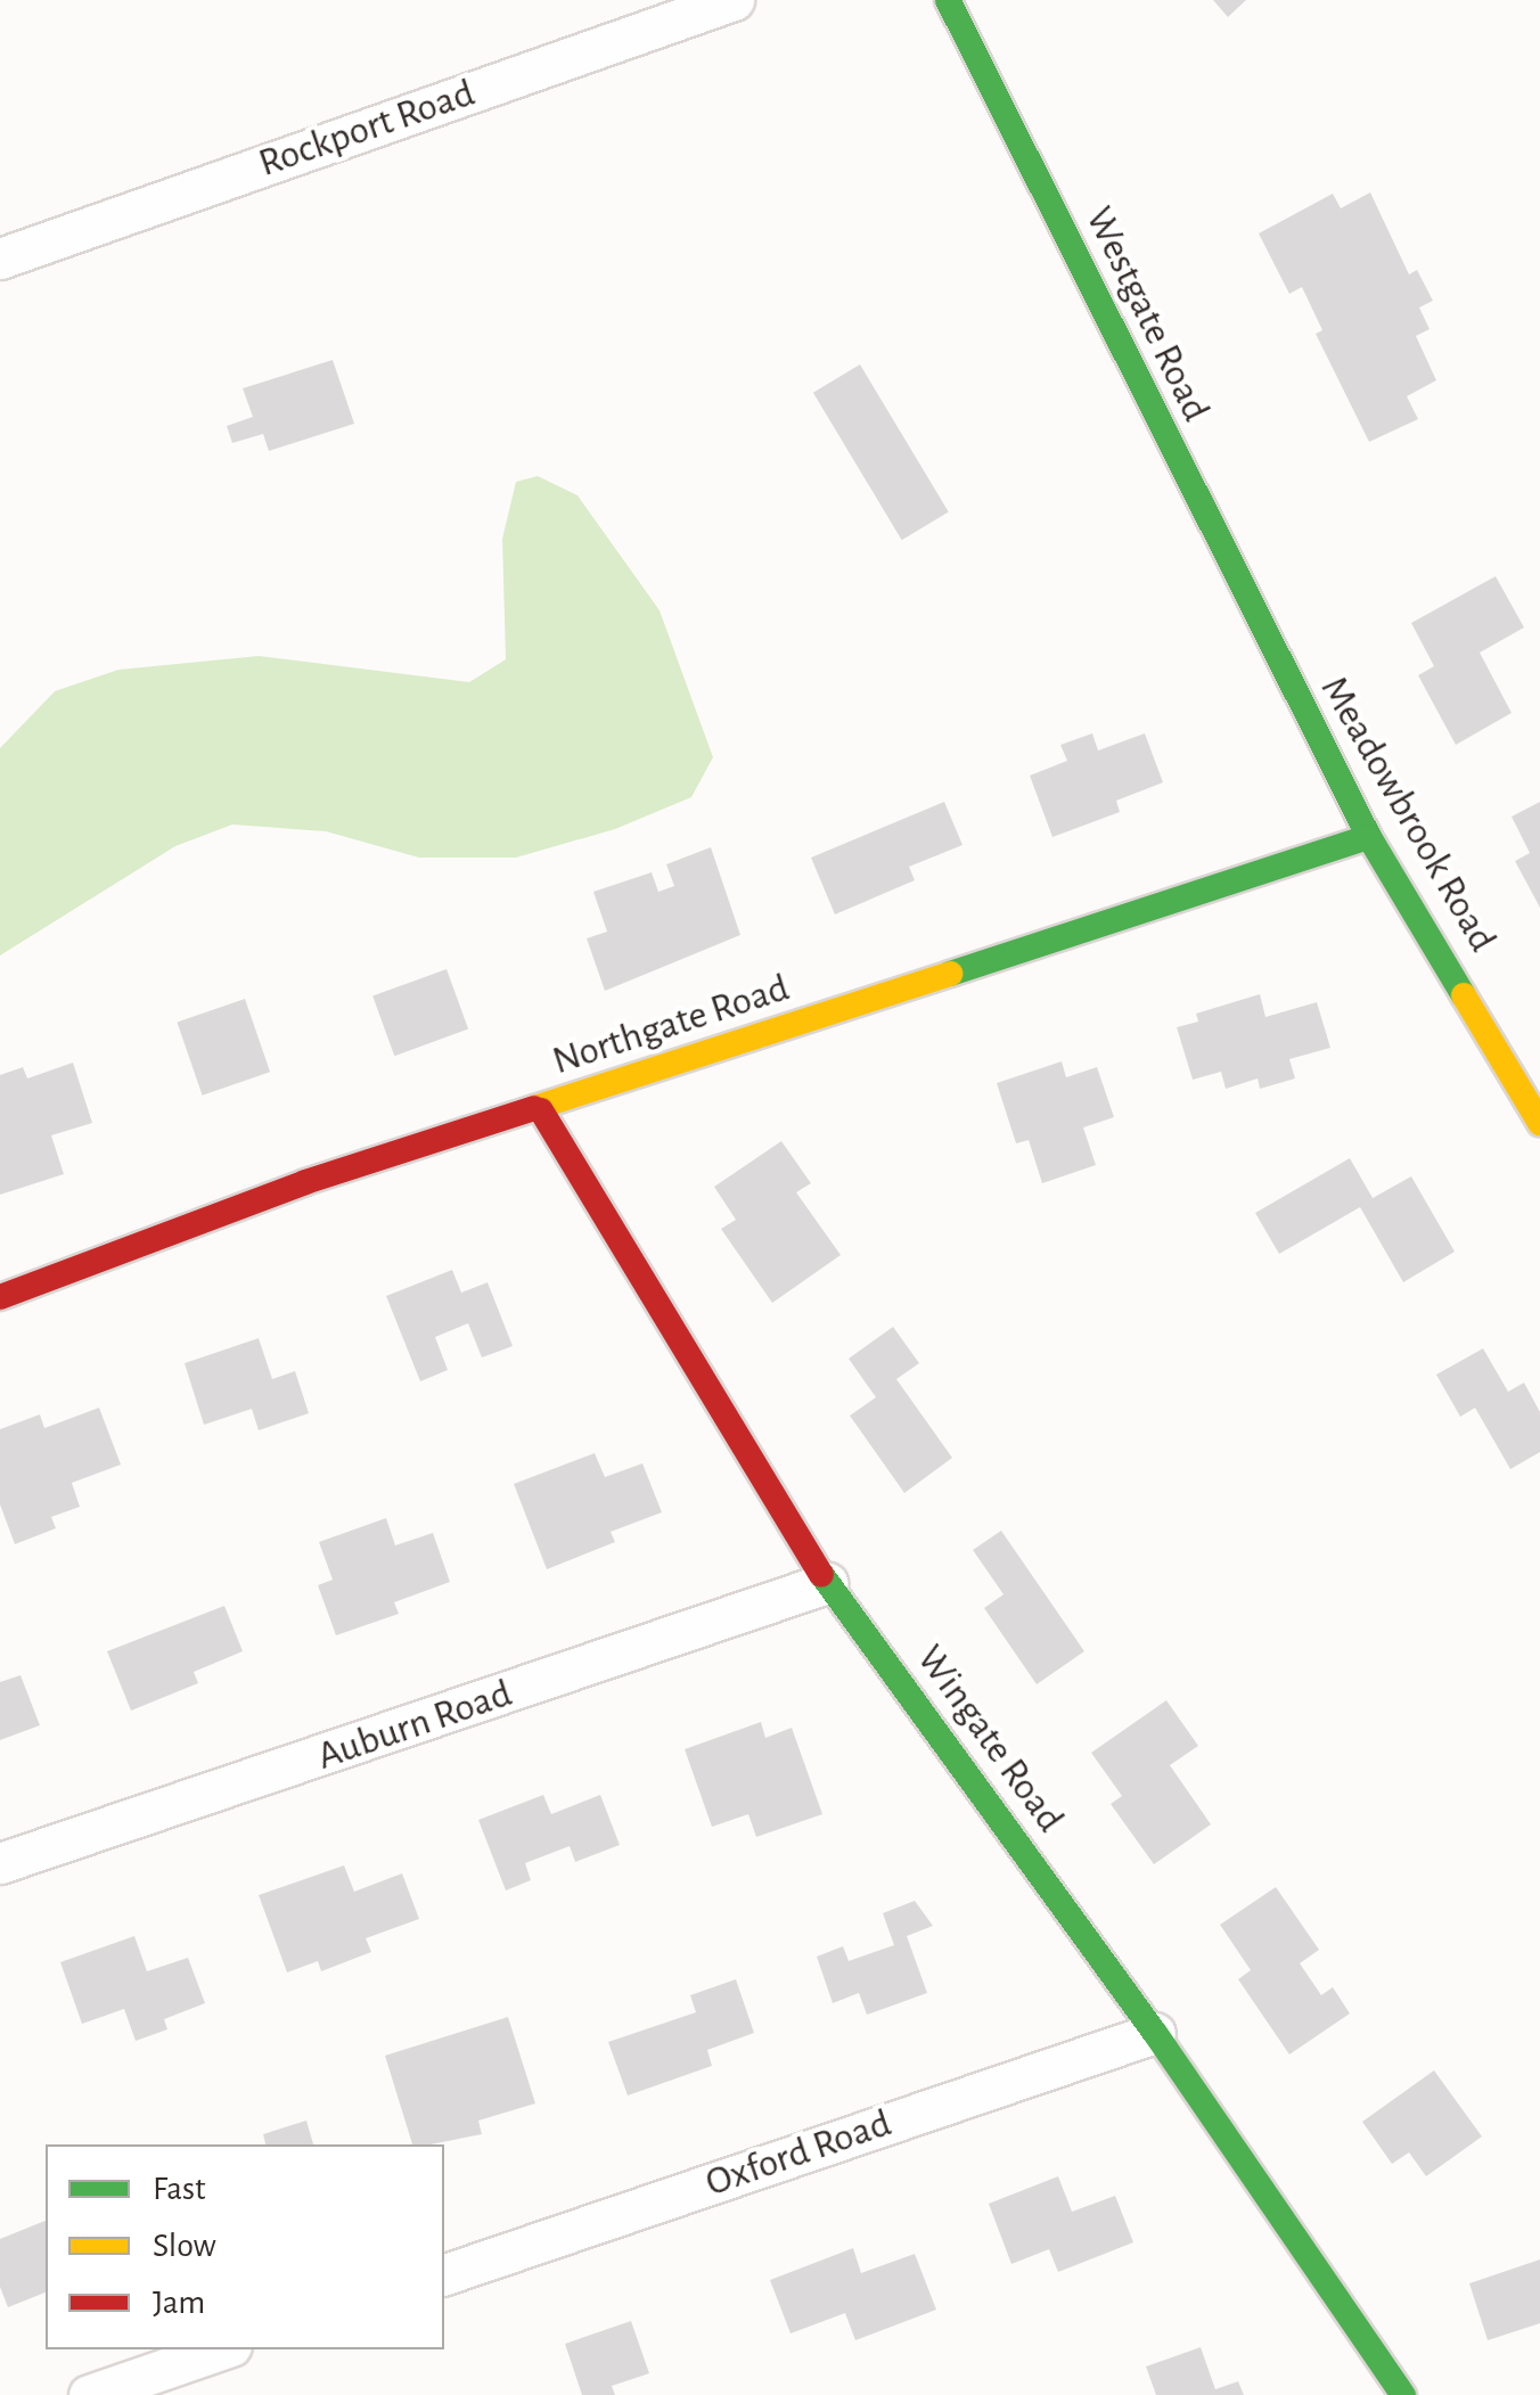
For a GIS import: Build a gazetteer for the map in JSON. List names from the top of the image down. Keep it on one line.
{"streets":{"street":["Rockport Road","Westgate Road","Meadowbrook Road","Northgate Road","Auburn Road","Wingate Road","Oxford Road"]},"crossings":[["Westgate Road","Meadowbrook Road"],["Meadowbrook Road","Northgate Road"],["Northgate Road","Wingate Road"],["Auburn Road","Wingate Road"],["Wingate Road","Oxford Road"]],"legend":["Fast","Slow","Jam"]}
